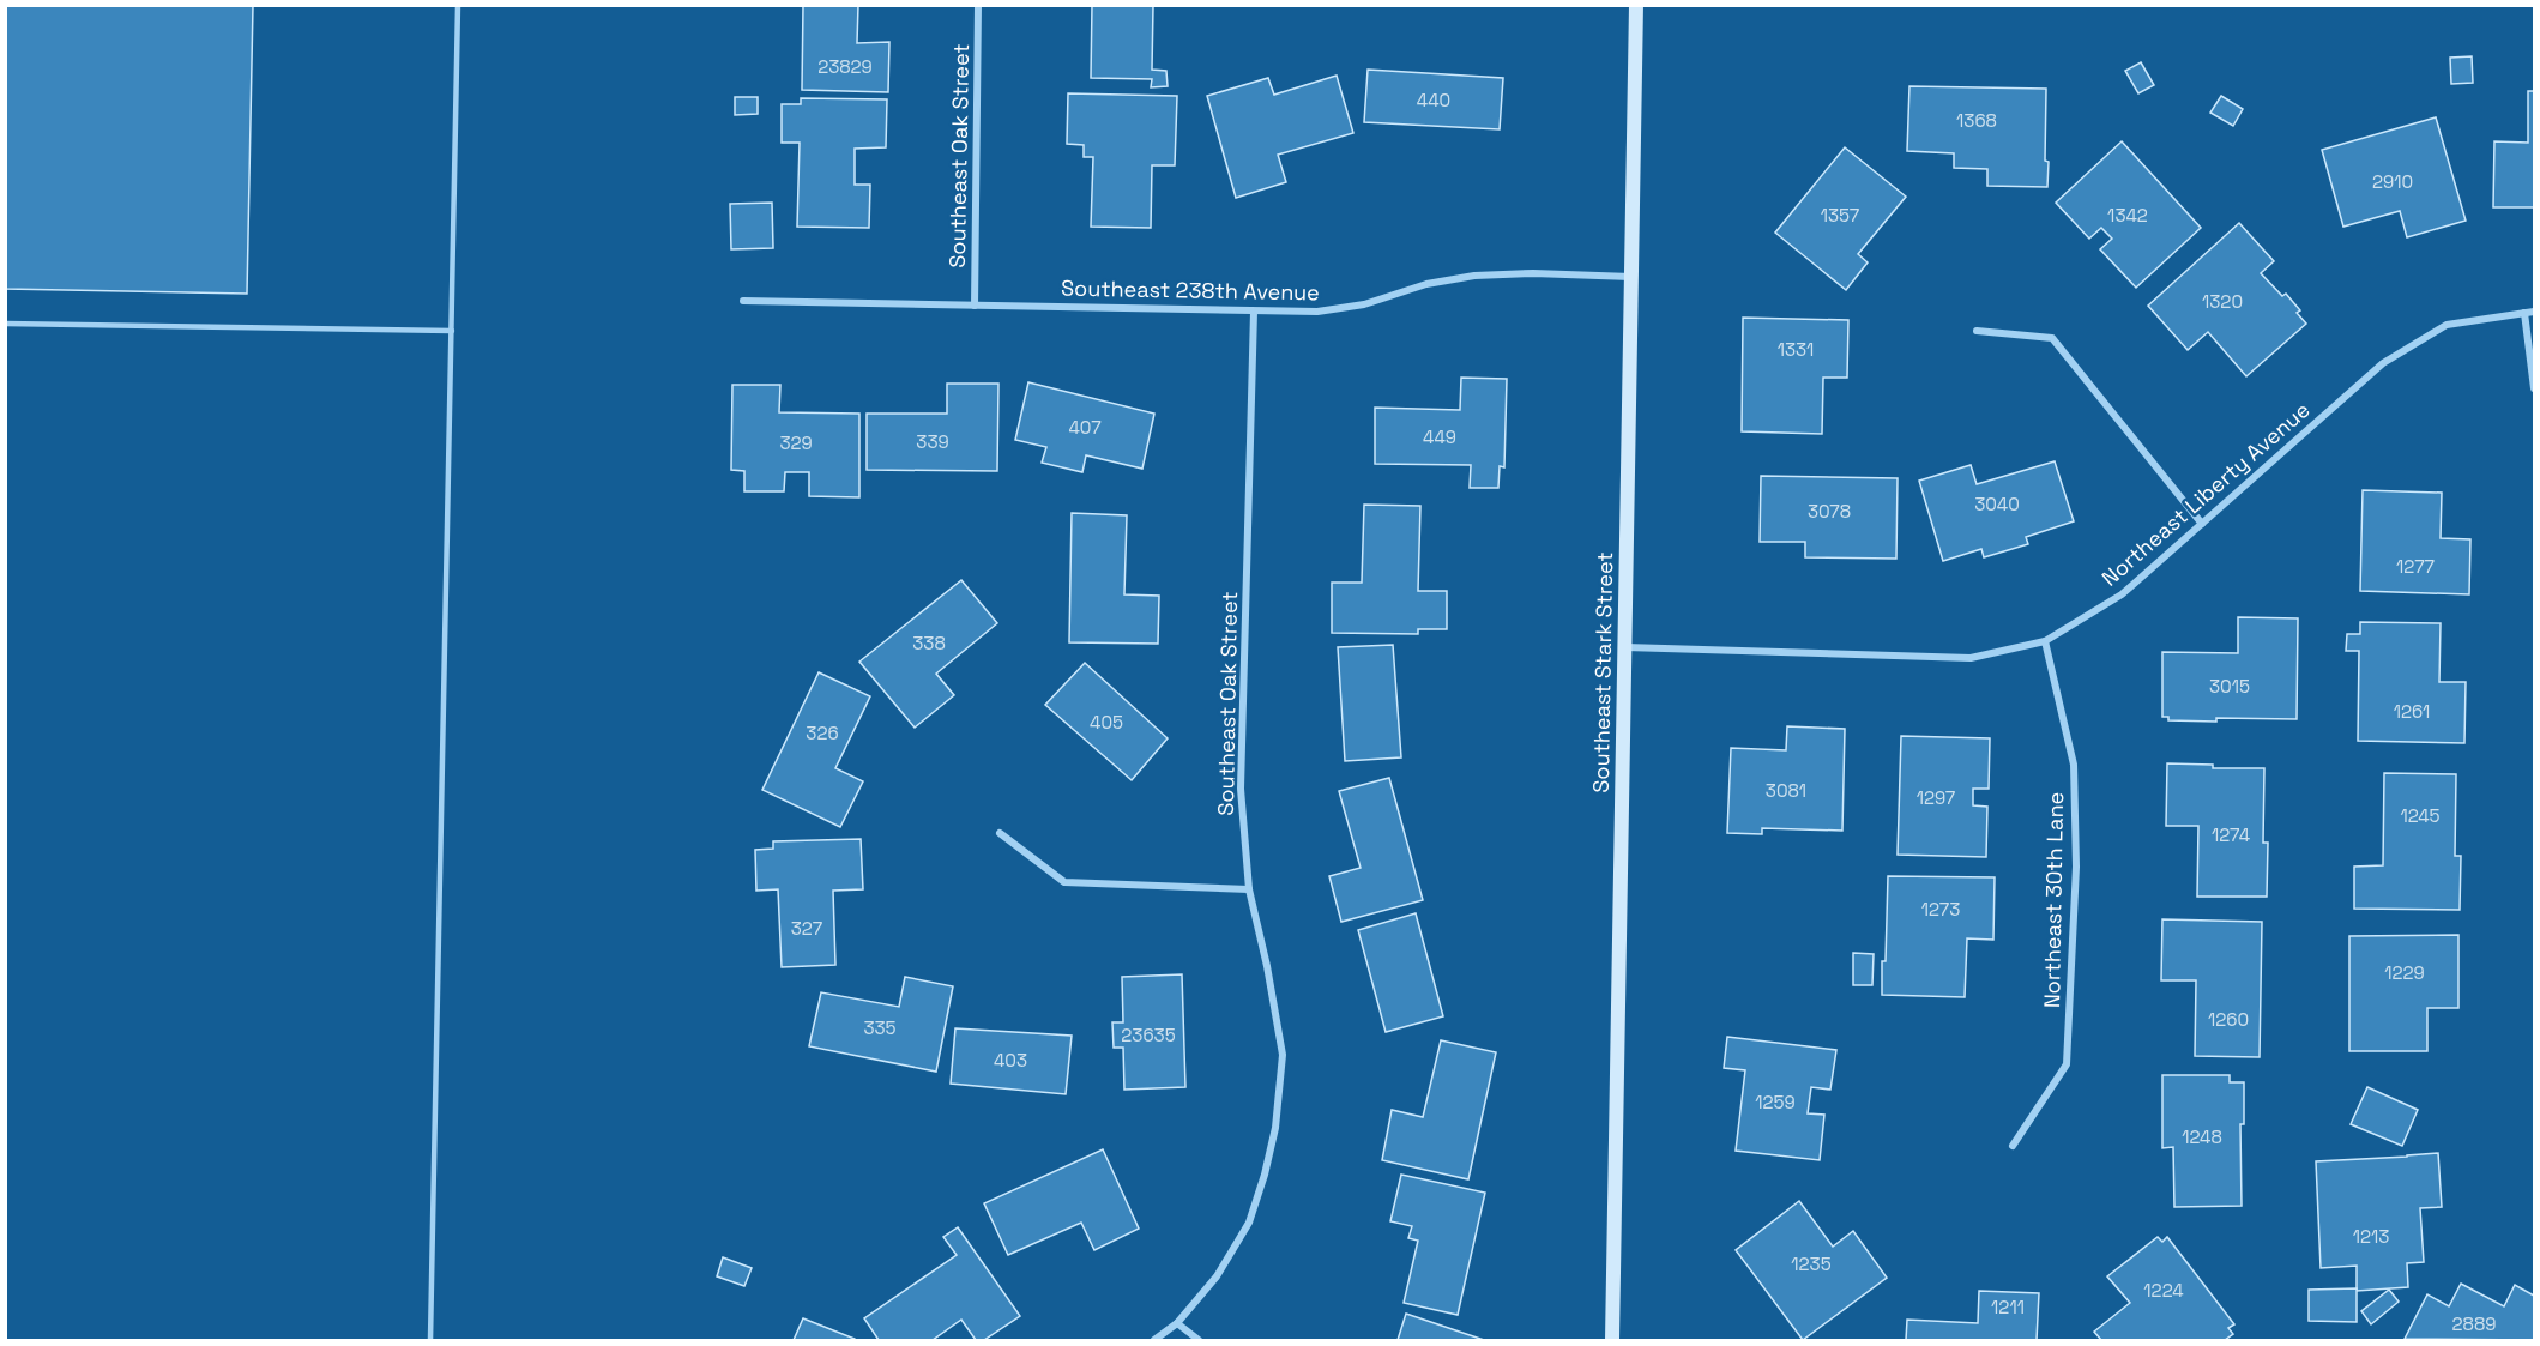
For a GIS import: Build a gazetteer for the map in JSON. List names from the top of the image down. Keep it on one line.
{"streets":{"main road":["Southeast Stark Street"],"street":["Southeast Oak Street","Southeast 238th Avenue","Northeast Liberty Avenue","Northeast 30th Lane"]},"crossings":[["Southeast Oak Street","Southeast 238th Avenue"],["Southeast 238th Avenue","Southeast Stark Street"],["Northeast Liberty Avenue","Southeast Stark Street"],["Northeast Liberty Avenue","Northeast 30th Lane"]],"house_numbers":["23829","440","1368","2910","1357","1342","1320","1331","407","449","339","329","3040","3078","1277","338","3015","1261","405","326","3081","1297","1245","1274","1273","327","1229","1260","335","23635","403","1259","1248","1213","1235","1224","1211","2889"]}
